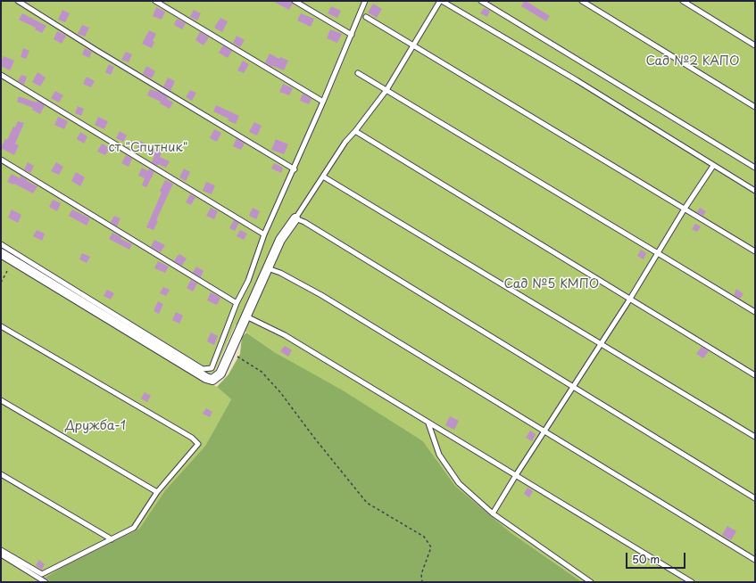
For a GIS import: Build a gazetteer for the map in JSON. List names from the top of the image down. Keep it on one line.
{"parks":["Сад №2 КАПО","ст \"Спутник\"","Сад №5 КМПО","Дружба-1"],"scale_bar":"50 m"}
